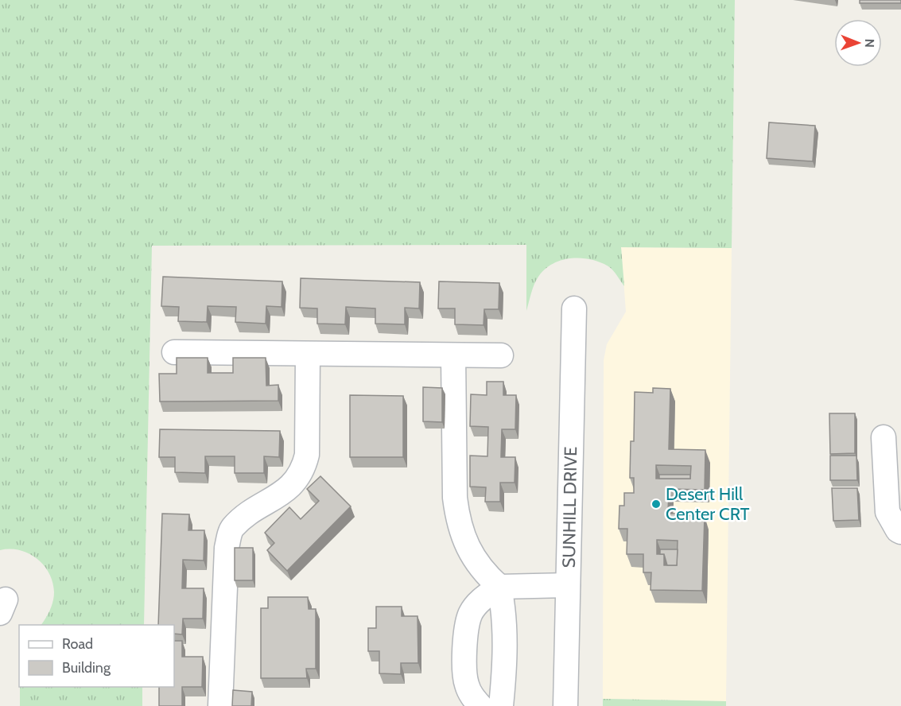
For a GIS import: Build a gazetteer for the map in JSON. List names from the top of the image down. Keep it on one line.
{"streets":{"street":["SUNHILL DRIVE"]},"places":["Desert Hill Center CRT"],"legend":["Road","Building"],"north":"right"}
